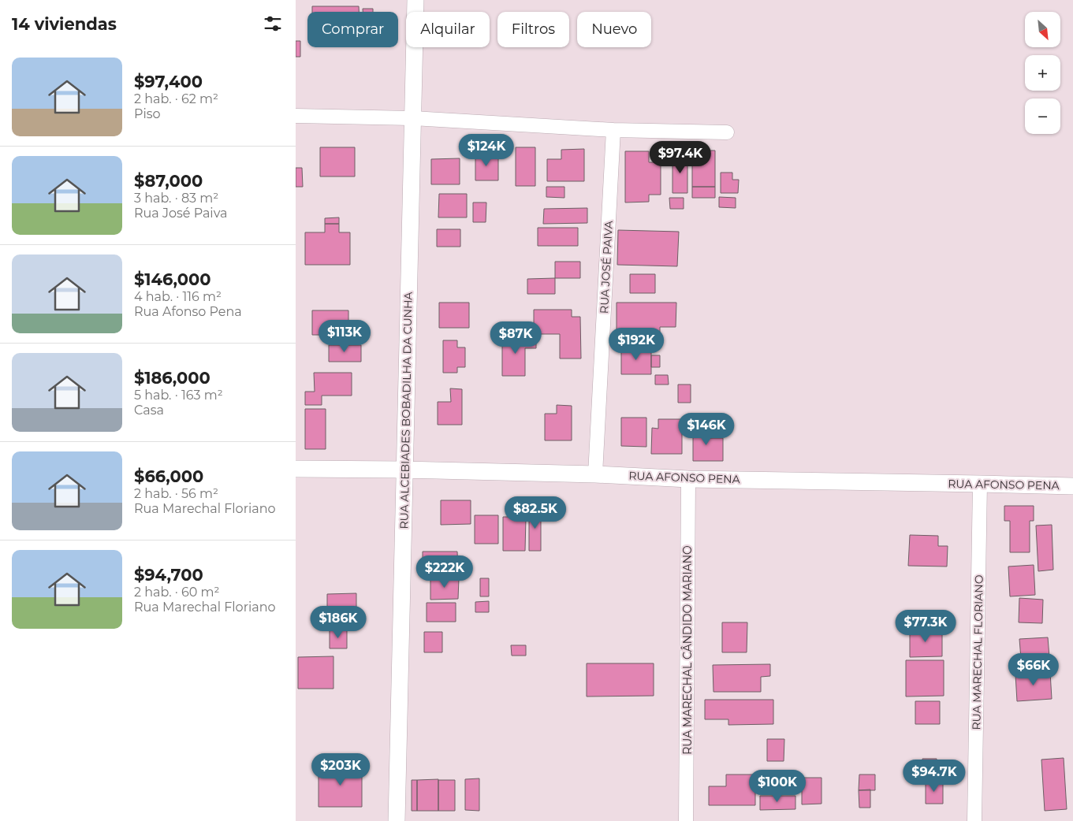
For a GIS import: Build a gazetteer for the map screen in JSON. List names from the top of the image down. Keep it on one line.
{"streets":{"street":["RUA JOSÉ PAIVA","RUA ALCEBIADES BOBADILHA DA CUNHA","RUA AFONSO PENA","RUA MARECHAL CÂNDIDO MARIANO","RUA MARECHAL FLORIANO"]},"crossings":[["RUA JOSÉ PAIVA","RUA AFONSO PENA"],["RUA ALCEBIADES BOBADILHA DA CUNHA","RUA AFONSO PENA"],["RUA AFONSO PENA","RUA MARECHAL CÂNDIDO MARIANO"],["RUA AFONSO PENA","RUA MARECHAL FLORIANO"]],"north":"bottom right","page":{"heading":"14 viviendas","map_buttons":["+","−"],"chip":["Comprar","Alquilar","Filtros","Nuevo"],"list":[{"name":"$97,400","note":"2 hab. · 62 m² · Piso"},{"name":"$87,000","note":"3 hab. · 83 m² · Rua José Paiva"},{"name":"$146,000","note":"4 hab. · 116 m² · Rua Afonso Pena"},{"name":"$186,000","note":"5 hab. · 163 m² · Casa"},{"name":"$66,000","note":"2 hab. · 56 m² · Rua Marechal Floriano"},{"name":"$94,700","note":"2 hab. · 60 m² · Rua Marechal Floriano"}],"price":["$124K","$97.4K","$113K","$87K","$192K","$146K","$82.5K","$222K","$186K","$77.3K","$66K","$203K","$94.7K","$100K"]}}
